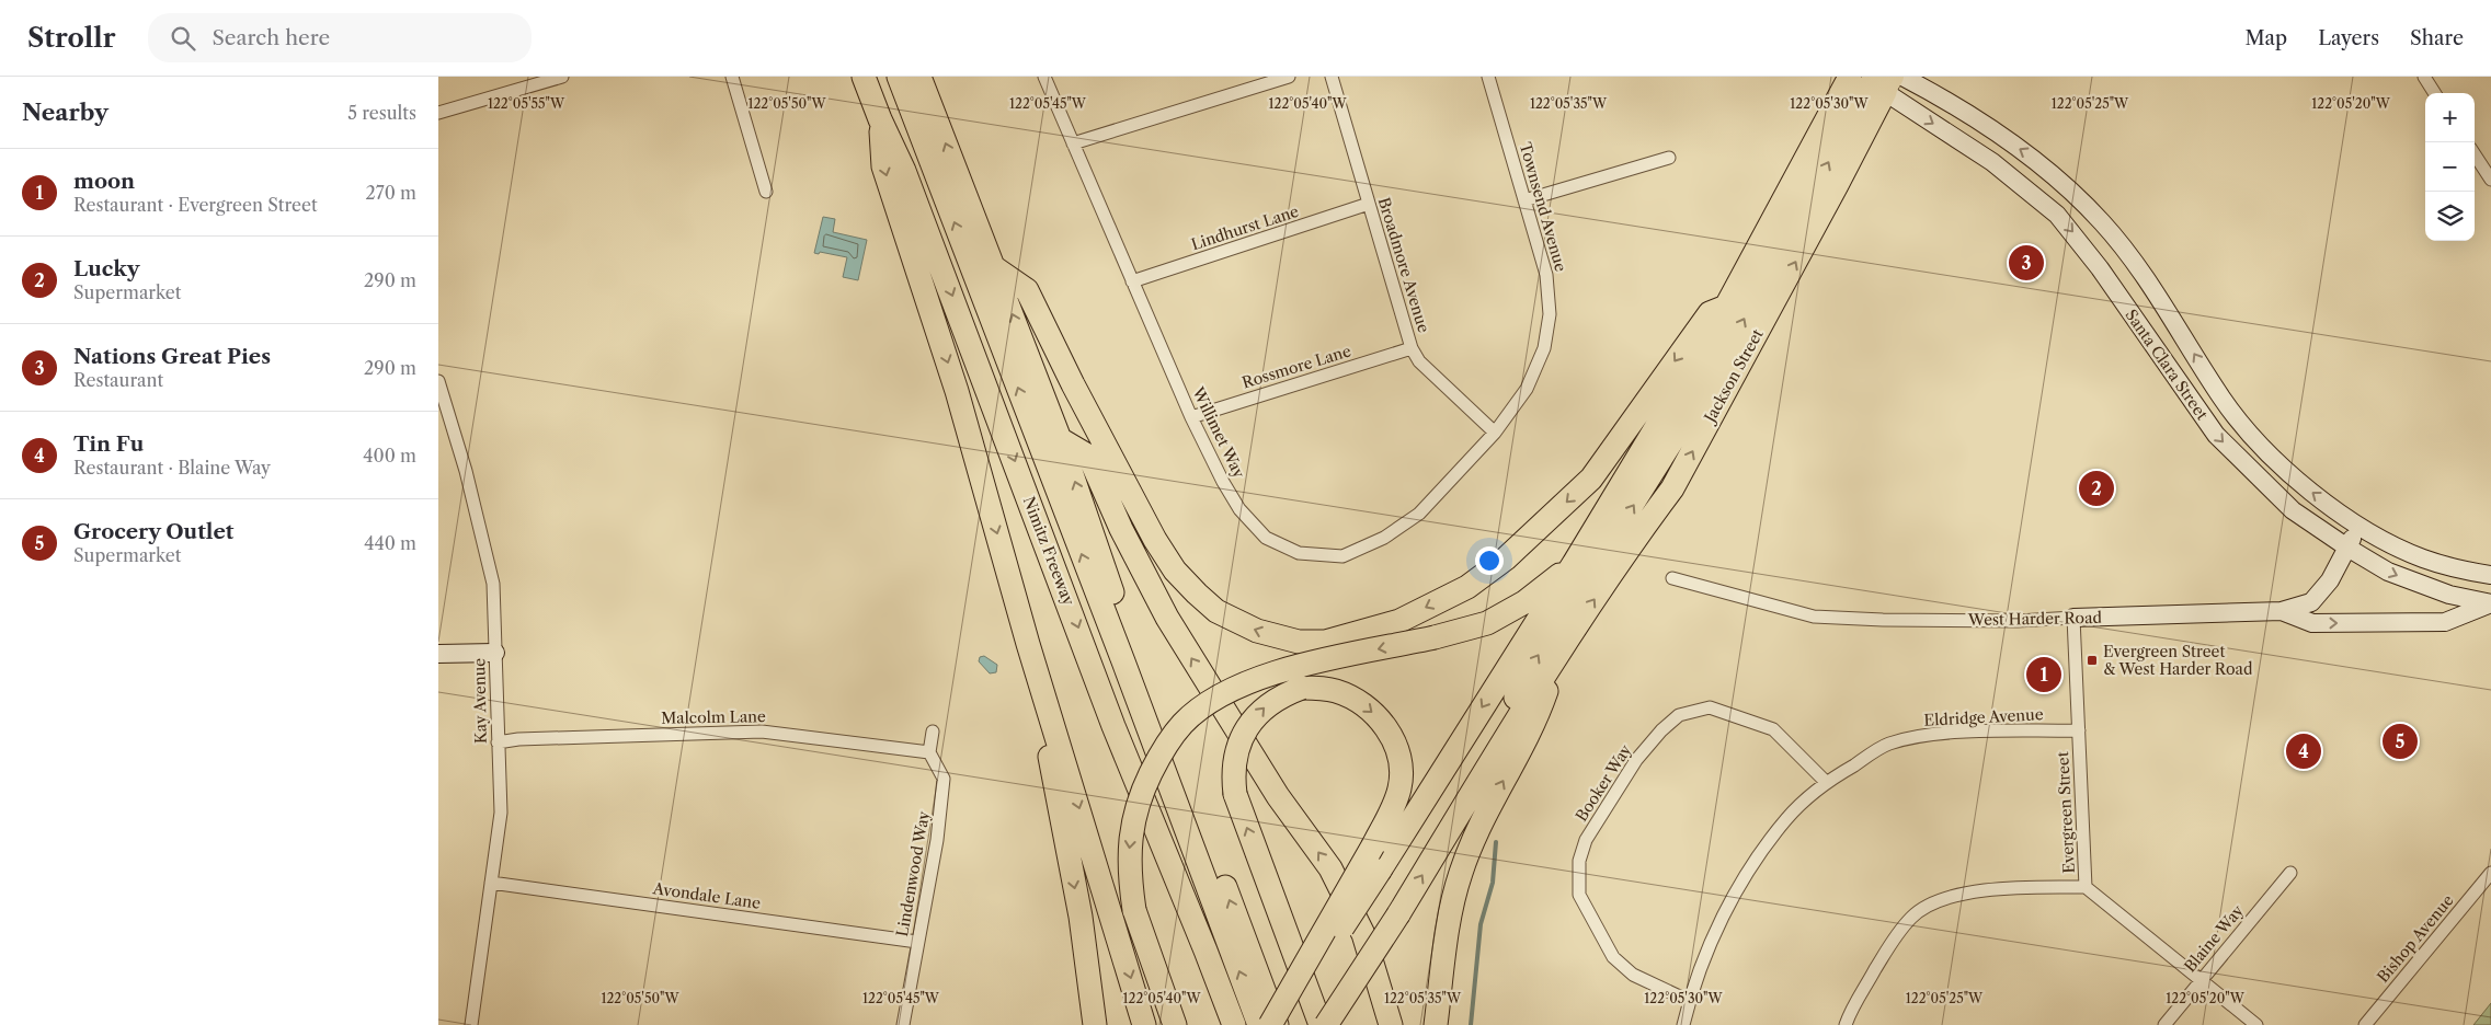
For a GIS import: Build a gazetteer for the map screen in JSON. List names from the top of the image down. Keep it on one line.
{"streets":{"highway":["Jackson Street","Nimitz Freeway"],"main road":["Santa Clara Street","West Harder Road"],"street":["Townsend Avenue","Lindhurst Lane","Broadmore Avenue","Rossmore Lane","Willimet Way","Kay Avenue","Malcolm Lane","Eldridge Avenue","Booker Way","Evergreen Street","Lindenwood Way","Avondale Lane","Blaine Way","Bishop Avenue"]},"crossings":[["Townsend Avenue","Broadmore Avenue"],["Townsend Avenue","Willimet Way"],["Lindhurst Lane","Broadmore Avenue"],["Lindhurst Lane","Willimet Way"],["Broadmore Avenue","Rossmore Lane"],["Broadmore Avenue","Willimet Way"],["Santa Clara Street","Jackson Street"],["Santa Clara Street","West Harder Road"],["Rossmore Lane","Willimet Way"],["West Harder Road","Evergreen Street"],["Kay Avenue","Malcolm Lane"],["Kay Avenue","Avondale Lane"],["Malcolm Lane","Lindenwood Way"],["Eldridge Avenue","Booker Way"],["Eldridge Avenue","Evergreen Street"],["Evergreen Street","Blaine Way"],["Lindenwood Way","Avondale Lane"]],"places":{"transit":["Evergreen Street & West Harder Road"]},"page":{"header":"Strollr","search":"Search here","nav":["Map","Layers","Share"],"heading":["Nearby","5 results"],"map_buttons":["+","−"],"list":[{"mark":"1","name":"moon","note":"Restaurant · Evergreen Street","value":"270 m"},{"mark":"2","name":"Lucky","note":"Supermarket","value":"290 m"},{"mark":"3","name":"Nations Great Pies","note":"Restaurant","value":"290 m"},{"mark":"4","name":"Tin Fu","note":"Restaurant · Blaine Way","value":"400 m"},{"mark":"5","name":"Grocery Outlet","note":"Supermarket","value":"440 m"}],"pins":["3","2","1","5","4"]},"coordinates":["122°05'25\"W","122°05'20\"W","122°05'55\"W","122°05'50\"W","122°05'45\"W","122°05'40\"W","122°05'35\"W","122°05'30\"W"]}
